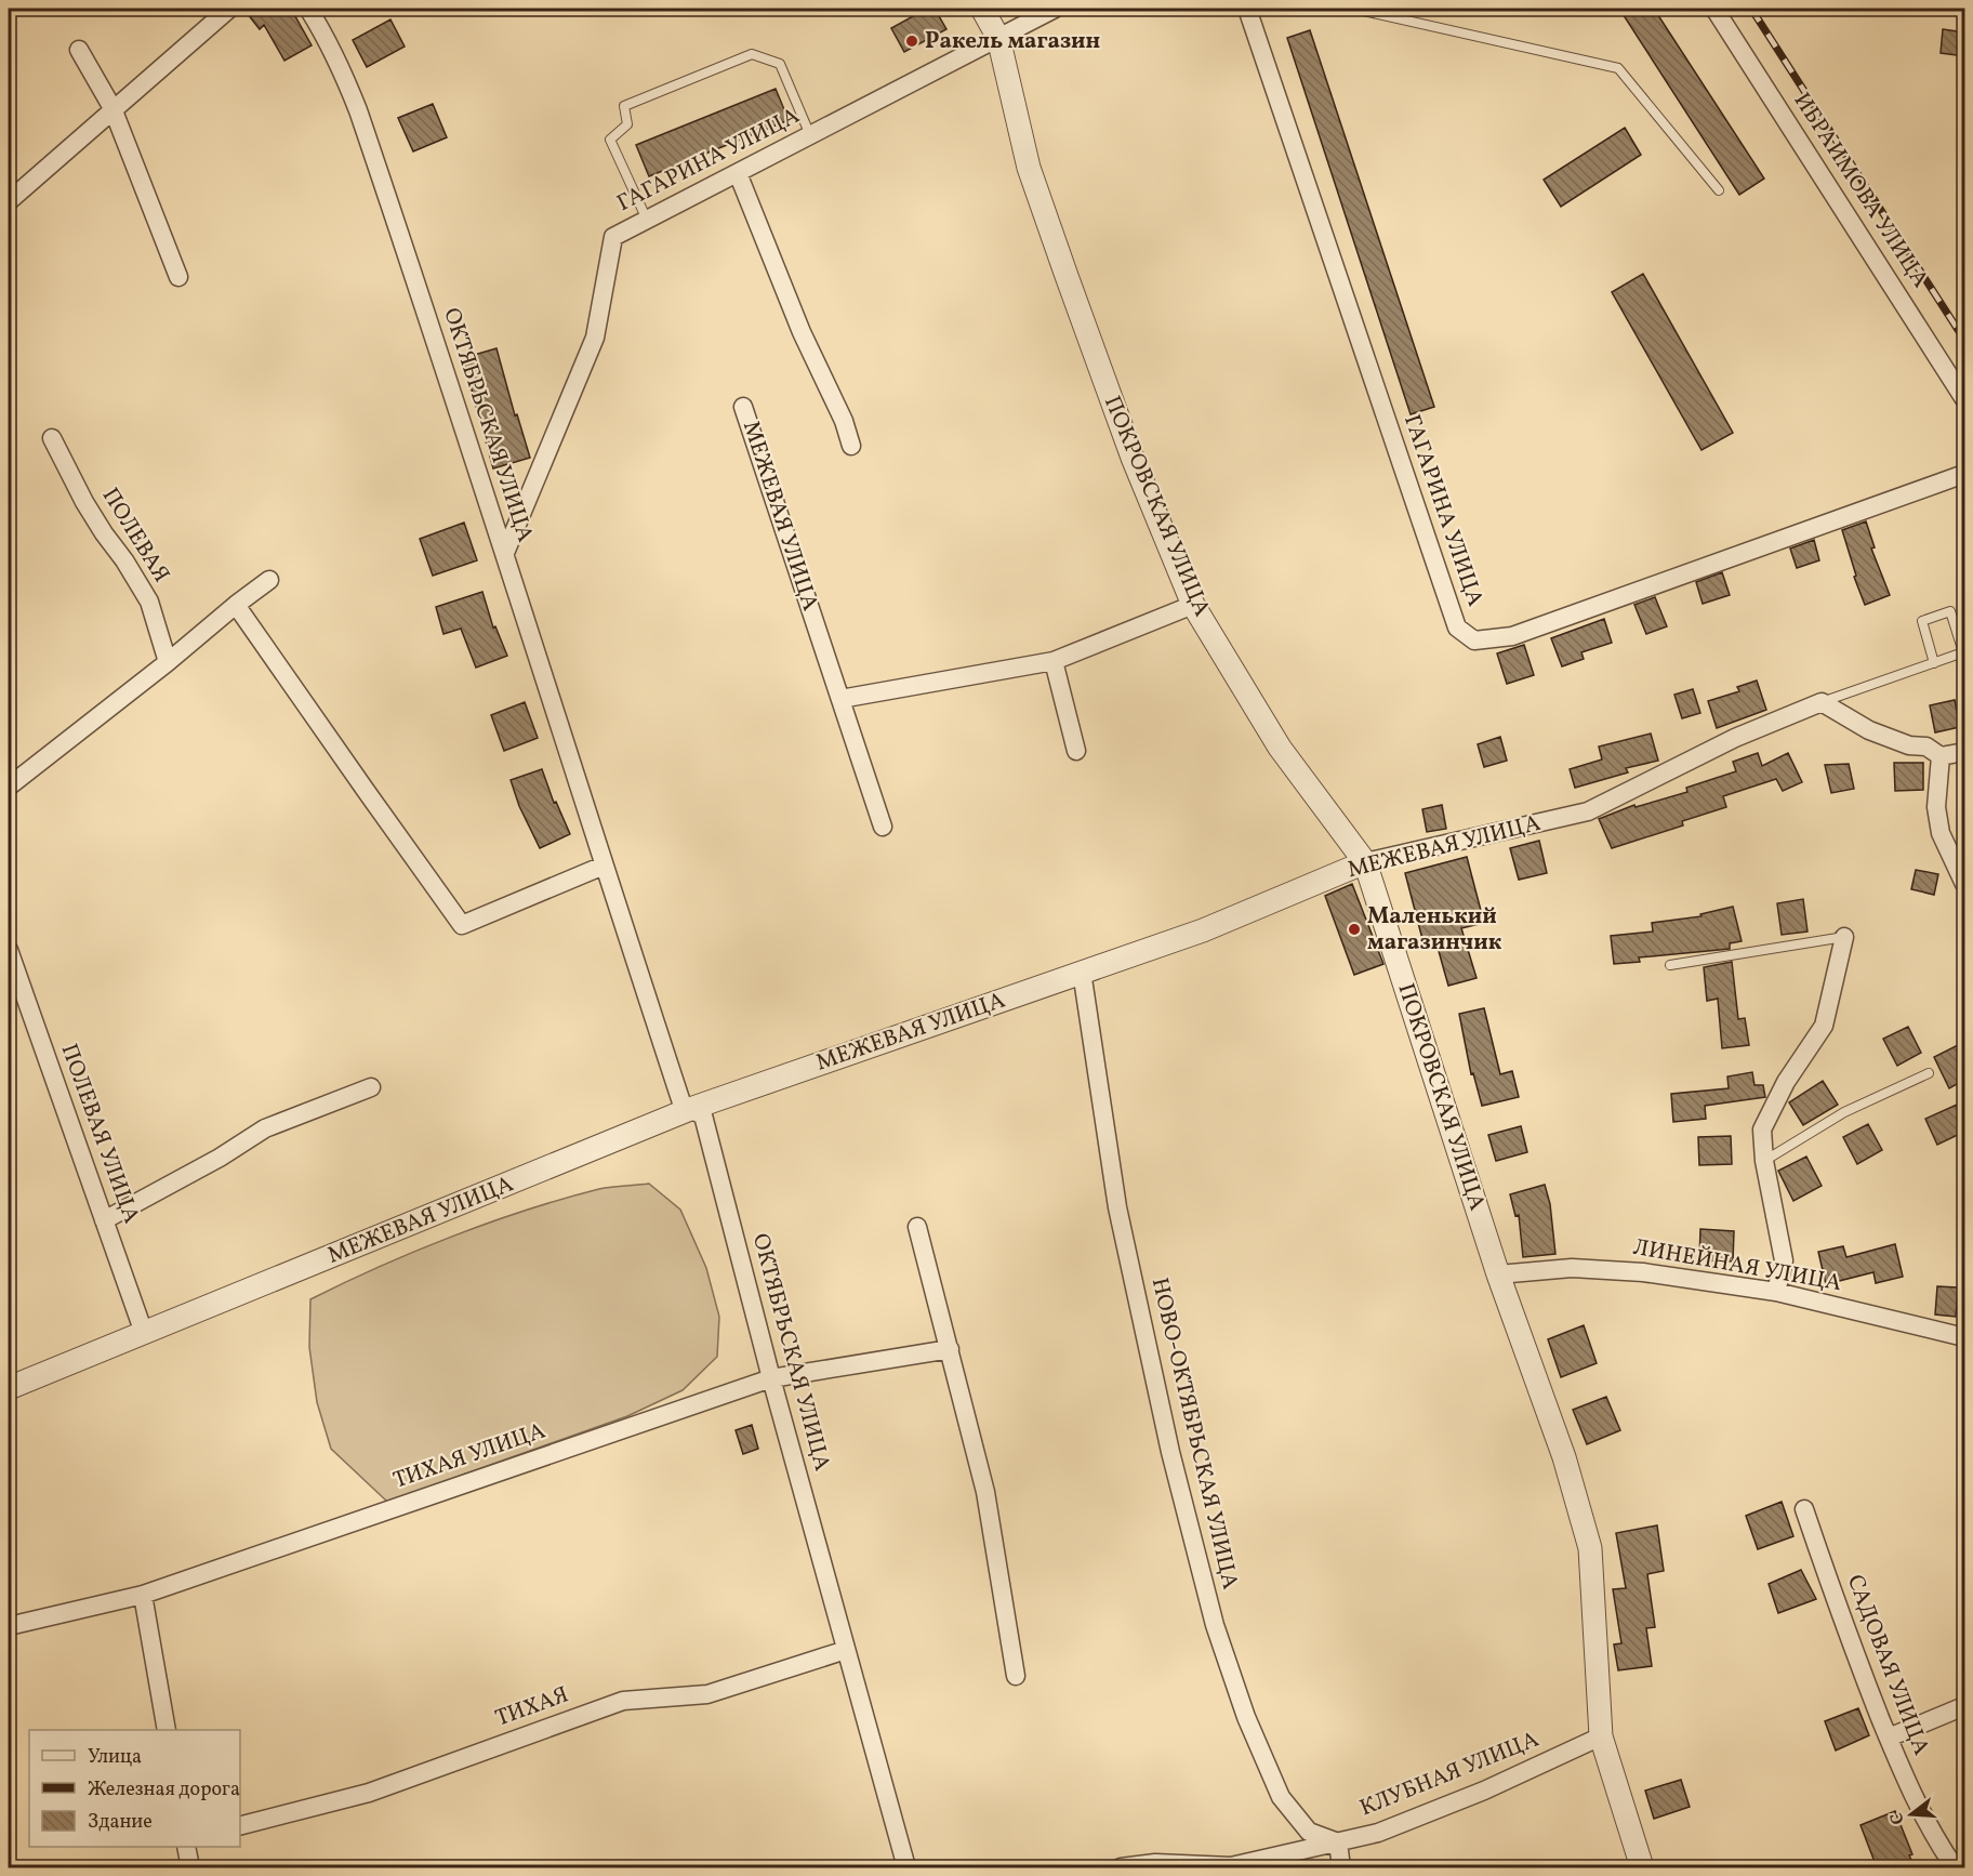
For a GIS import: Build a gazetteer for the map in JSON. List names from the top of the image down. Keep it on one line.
{"streets":{"street":["ГАГАРИНА УЛИЦА","ИБРАИМОВА УЛИЦА","ОКТЯБРЬСКАЯ УЛИЦА","ПОКРОВСКАЯ УЛИЦА","МЕЖЕВАЯ УЛИЦА","ПОЛЕВАЯ","ПОЛЕВАЯ УЛИЦА","ЛИНЕЙНАЯ УЛИЦА","НОВО-ОКТЯБРЬСКАЯ УЛИЦА","ТИХАЯ УЛИЦА","САДОВАЯ УЛИЦА","ТИХАЯ","КЛУБНАЯ УЛИЦА"]},"crossings":[["ГАГАРИНА УЛИЦА","ОКТЯБРЬСКАЯ УЛИЦА"],["ГАГАРИНА УЛИЦА","ПОКРОВСКАЯ УЛИЦА"],["ОКТЯБРЬСКАЯ УЛИЦА","МЕЖЕВАЯ УЛИЦА"],["ОКТЯБРЬСКАЯ УЛИЦА","ТИХАЯ УЛИЦА"],["ОКТЯБРЬСКАЯ УЛИЦА","ТИХАЯ"],["ПОКРОВСКАЯ УЛИЦА","МЕЖЕВАЯ УЛИЦА"],["ПОКРОВСКАЯ УЛИЦА","ЛИНЕЙНАЯ УЛИЦА"],["ПОКРОВСКАЯ УЛИЦА","КЛУБНАЯ УЛИЦА"],["МЕЖЕВАЯ УЛИЦА","ПОЛЕВАЯ УЛИЦА"],["МЕЖЕВАЯ УЛИЦА","НОВО-ОКТЯБРЬСКАЯ УЛИЦА"],["НОВО-ОКТЯБРЬСКАЯ УЛИЦА","КЛУБНАЯ УЛИЦА"]],"places":["Ракель магазин","Маленький магазинчик"],"legend":["Улица","Железная дорога","Здание"],"north":"left"}
